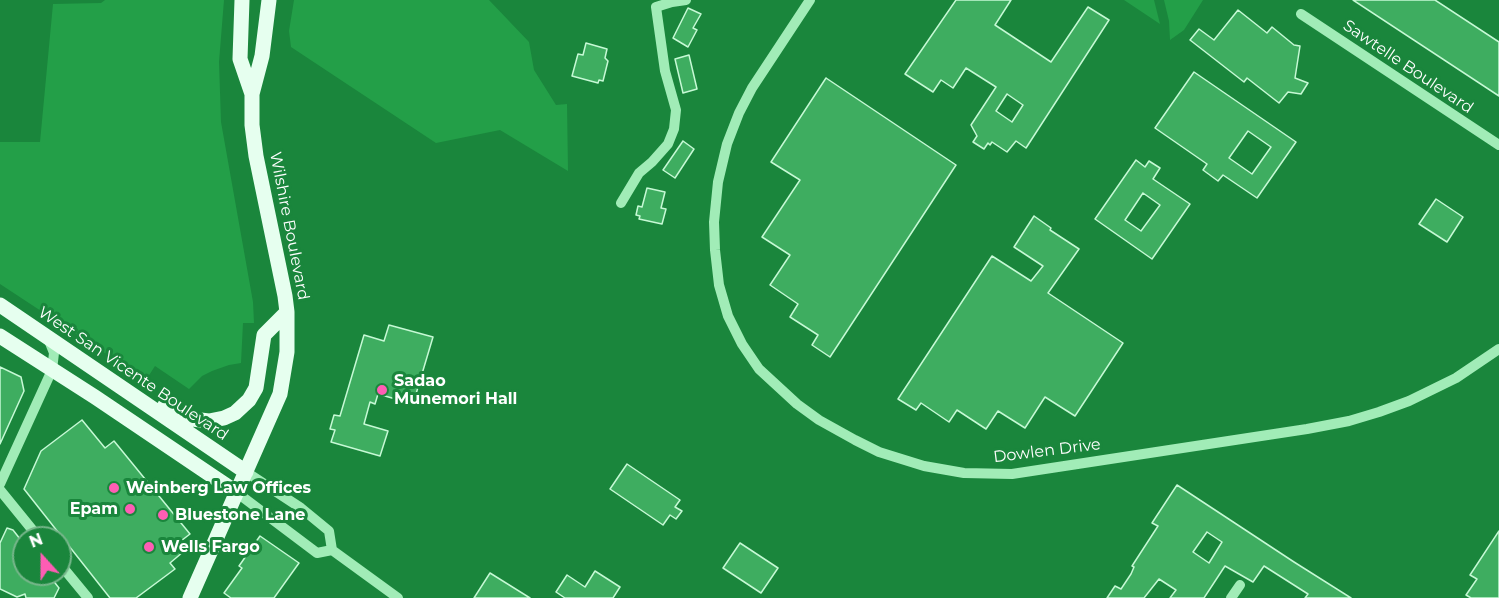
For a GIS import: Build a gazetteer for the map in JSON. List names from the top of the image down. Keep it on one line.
{"streets":{"main road":["Wilshire Boulevard","West San Vicente Boulevard"],"street":["Sawtelle Boulevard","Dowlen Drive"]},"crossings":[["Wilshire Boulevard","West San Vicente Boulevard"]],"places":["Sadao Munemori Hall","Weinberg Law Offices","Epam","Bluestone Lane","Wells Fargo"],"north":"top"}
